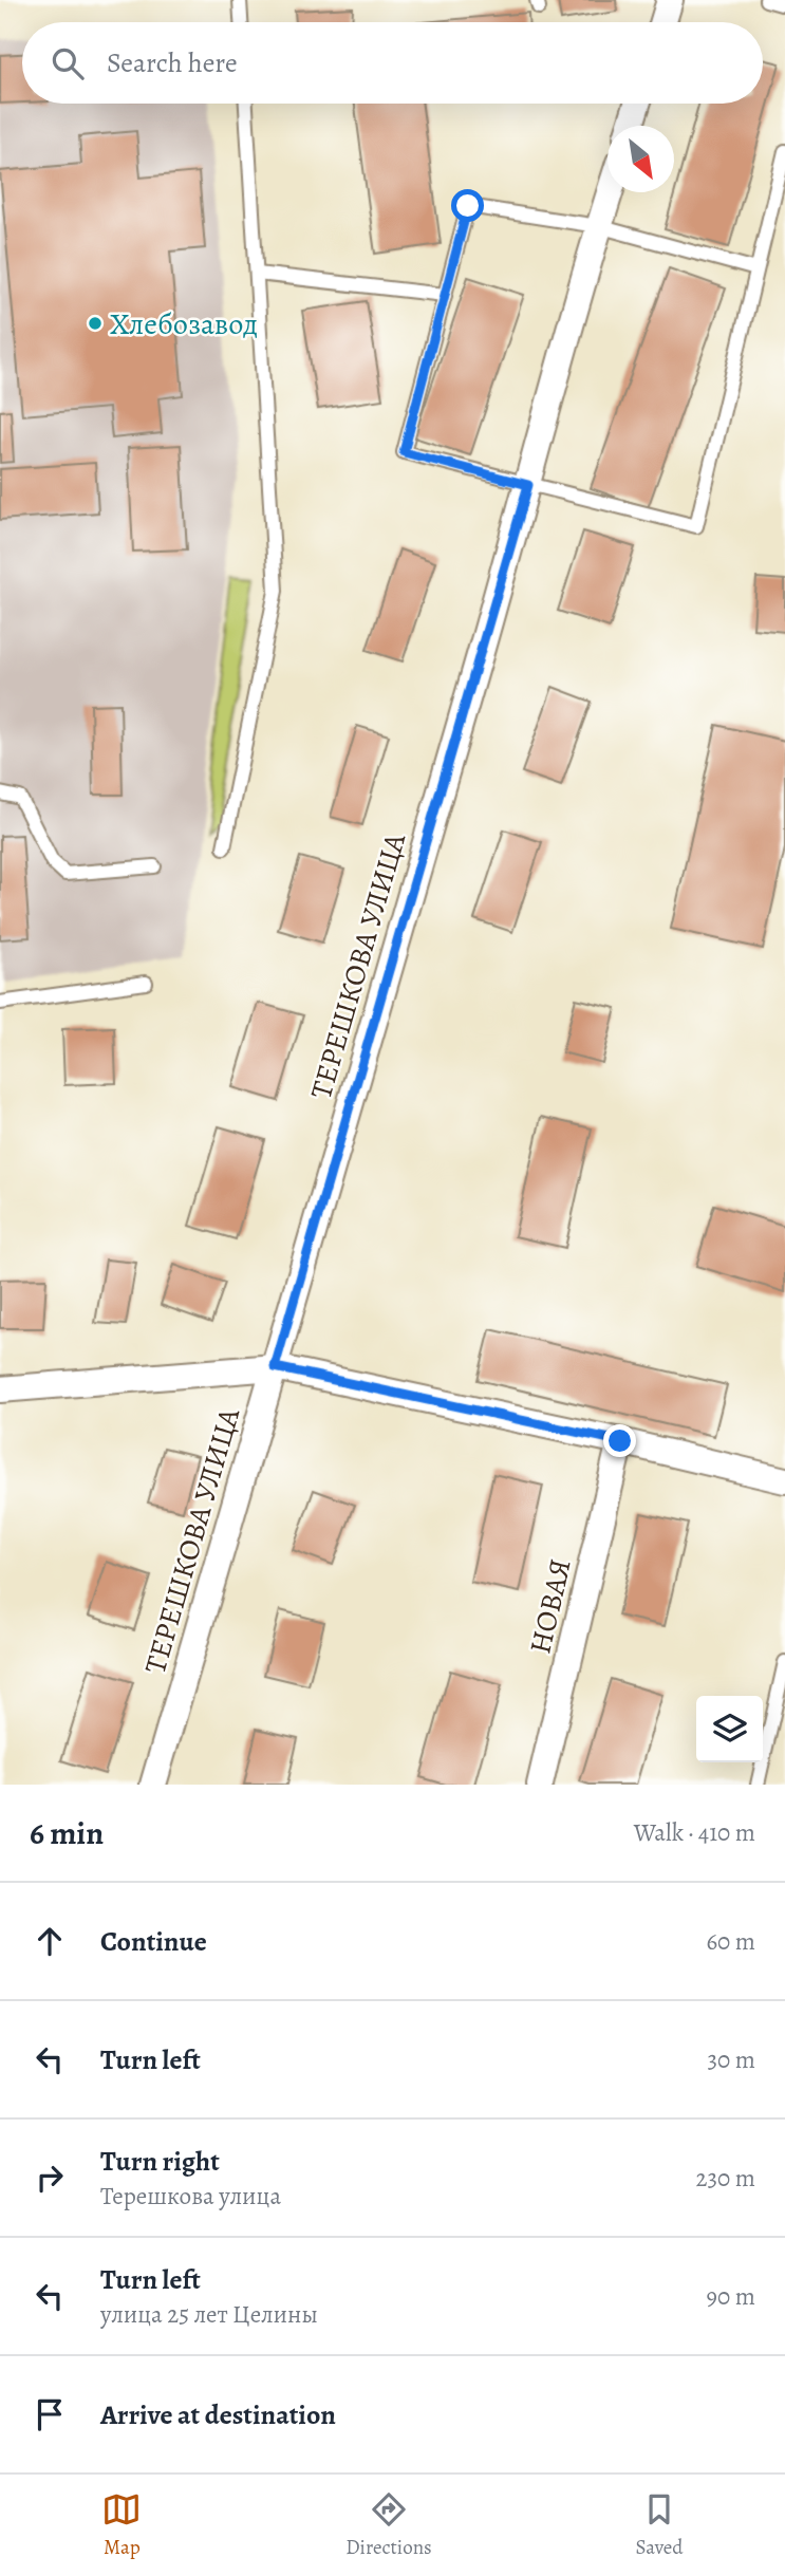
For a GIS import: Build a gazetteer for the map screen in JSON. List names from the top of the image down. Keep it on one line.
{"streets":{"street":["ТЕРЕШКОВА УЛИЦА","НОВАЯ"]},"places":["Хлебозавод"],"north":"bottom right","page":{"search":"Search here","heading":["6 min","Walk · 410 m"],"list":[["Continue","60 m"],["Turn left","30 m"],["Turn right","Терешкова улица","230 m"],["Turn left","улица 25 лет Целины","90 m"],"Arrive at destination"],"nav":["Map","Directions","Saved"]}}
